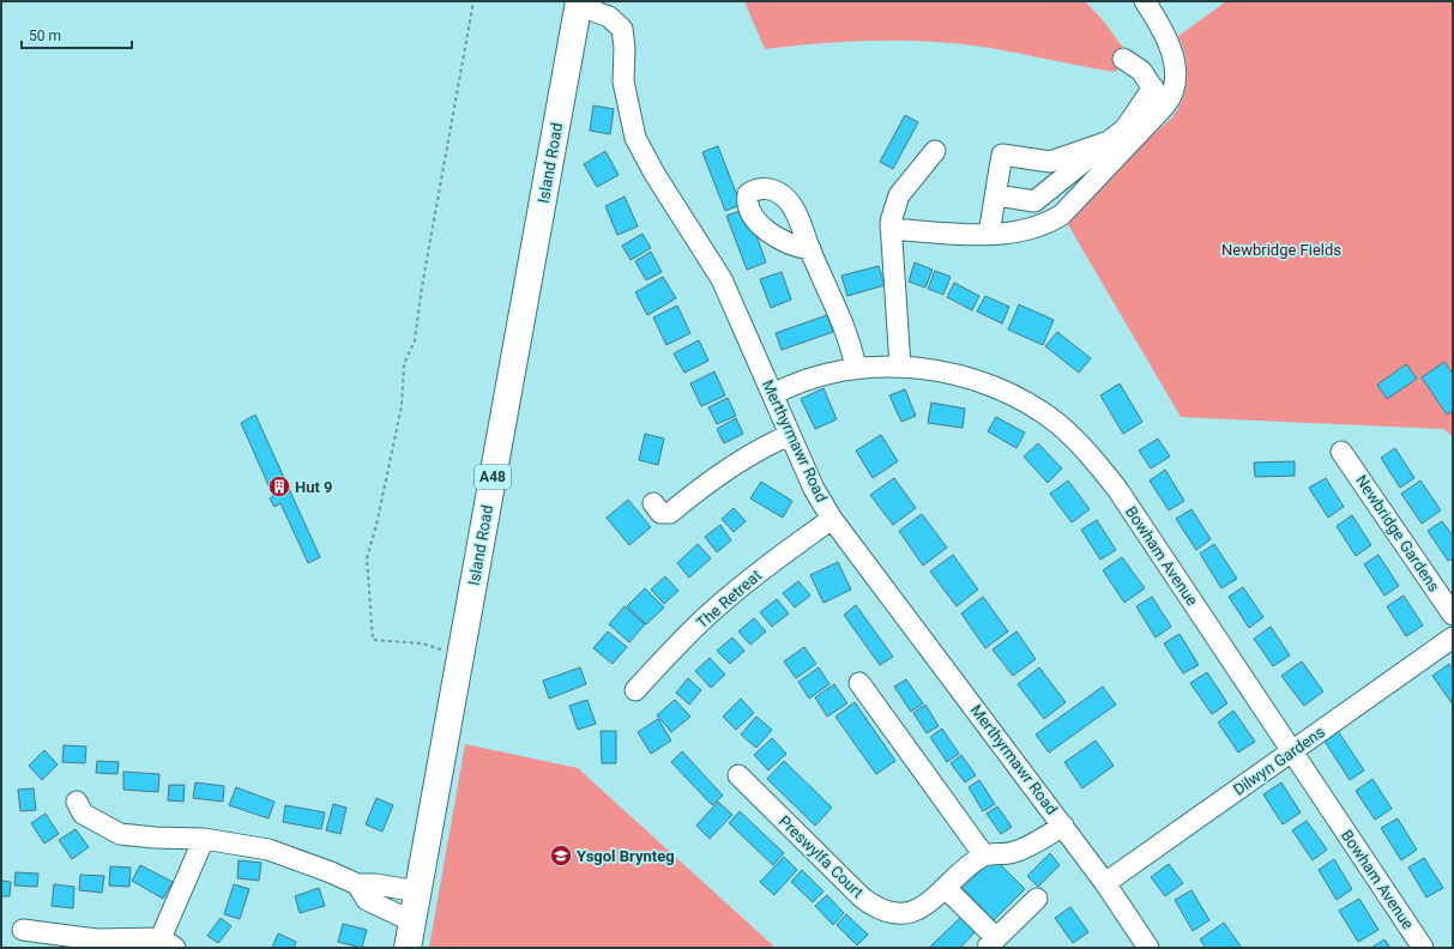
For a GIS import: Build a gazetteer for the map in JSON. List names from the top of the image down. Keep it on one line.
{"streets":{"main road":["Island Road","A48"],"street":["Merthyrmawr Road","Newbridge Gardens","Bowham Avenue","The Retreat","Dilwyn Gardens","Preswylfa Court"]},"crossings":[["Island Road","Merthyrmawr Road"],["Merthyrmawr Road","Bowham Avenue"],["Merthyrmawr Road","The Retreat"],["Merthyrmawr Road","Dilwyn Gardens"],["Merthyrmawr Road","Preswylfa Court"],["Bowham Avenue","Dilwyn Gardens"]],"parks":["Newbridge Fields"],"places":{"building":["Hut 9"],"school or university":["Ysgol Brynteg"]},"scale_bar":"50 m"}
